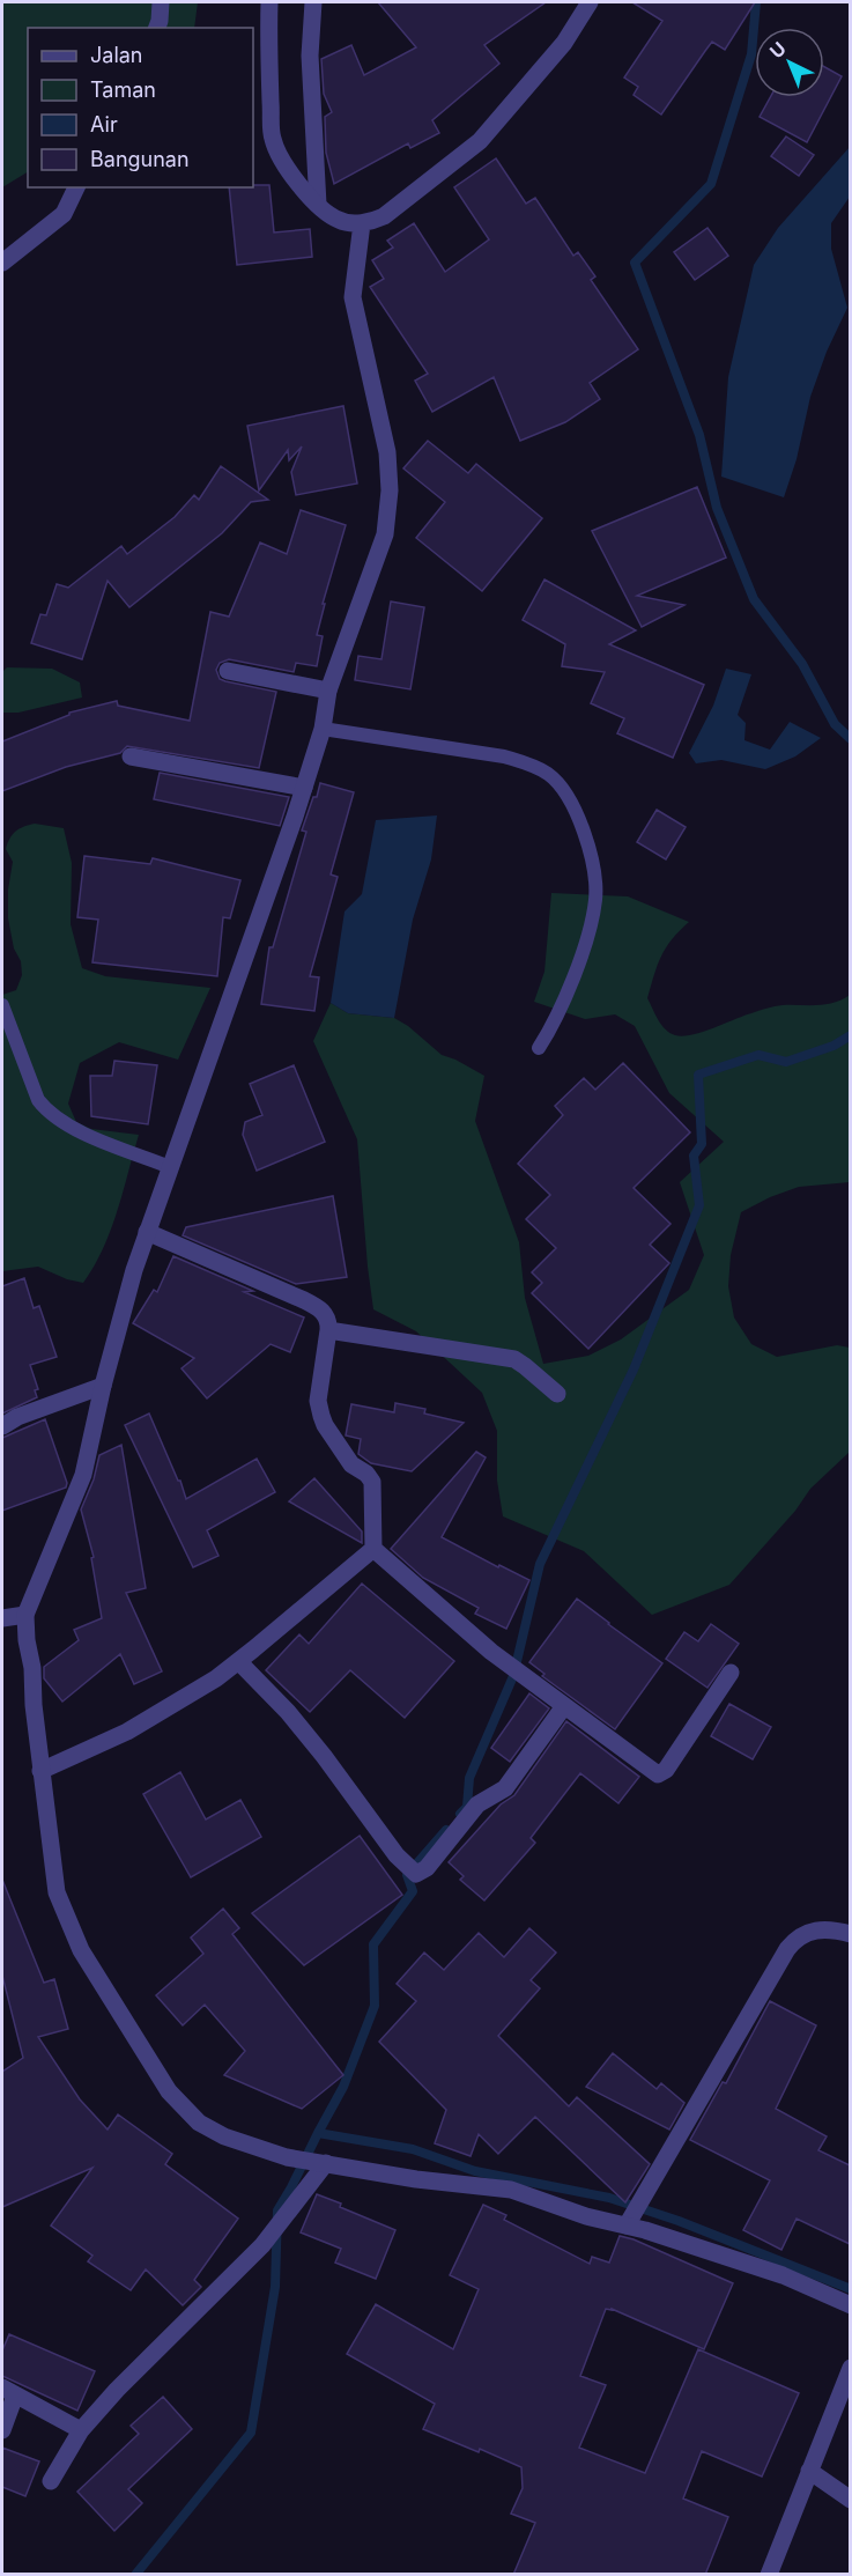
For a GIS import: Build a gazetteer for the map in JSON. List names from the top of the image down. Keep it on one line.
{"legend":["Jalan","Taman","Air","Bangunan"],"north":"top left"}
